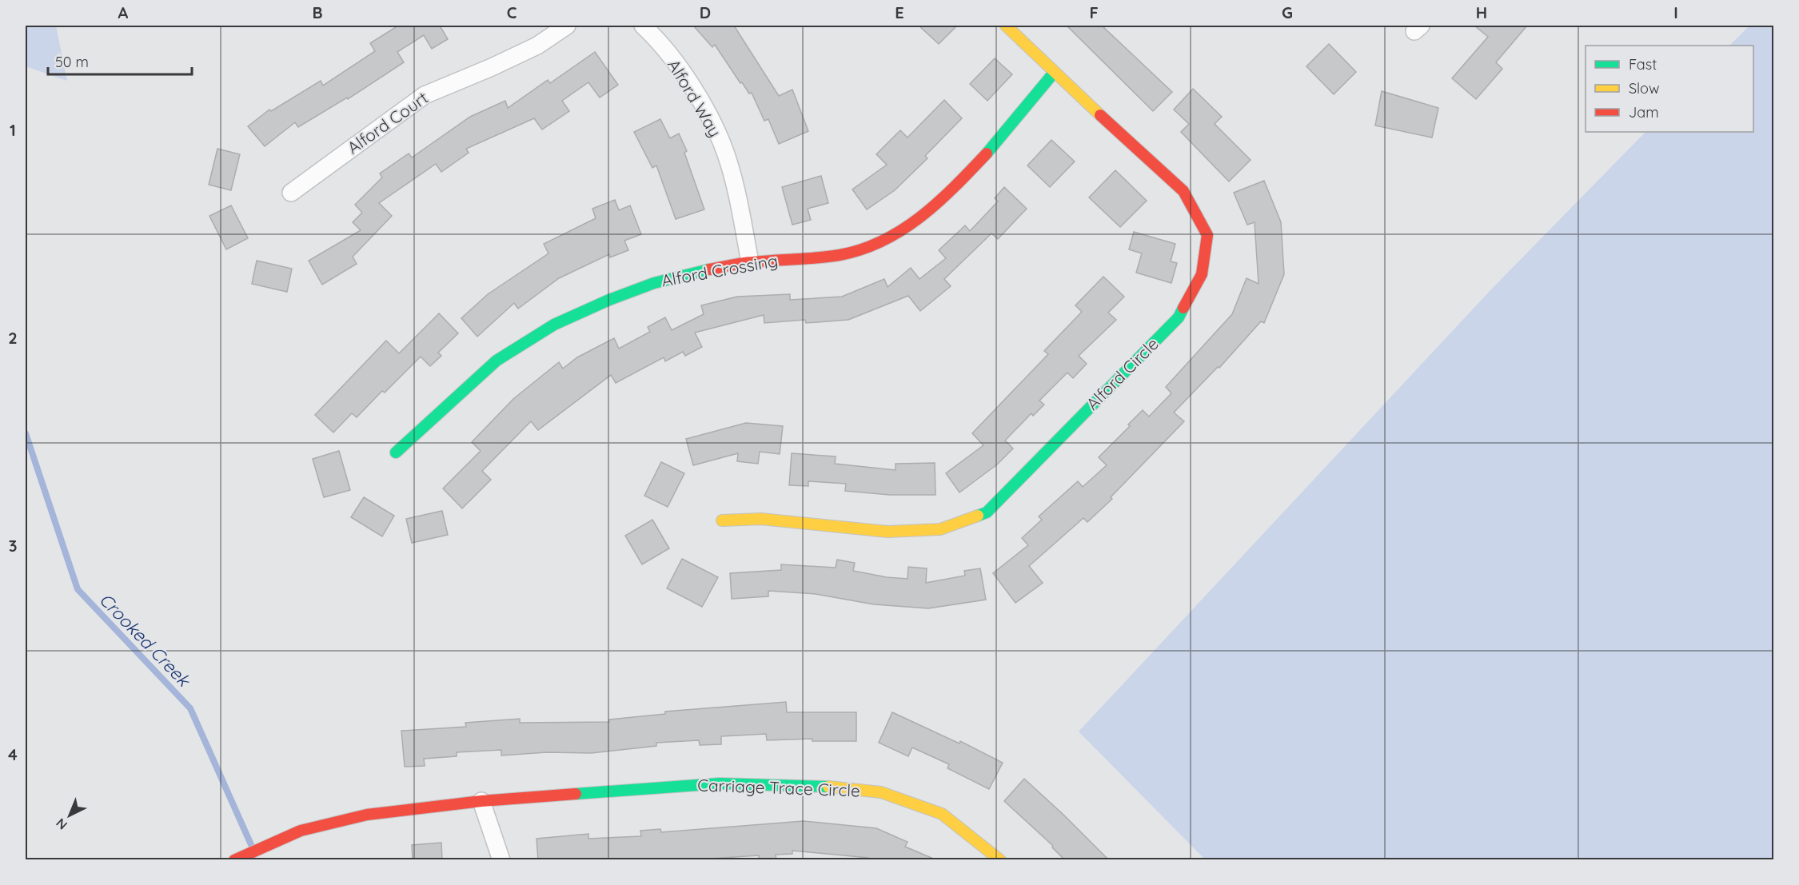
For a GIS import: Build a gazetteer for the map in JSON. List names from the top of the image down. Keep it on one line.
{"streets":{"street":["Alford Way","Alford Court","Alford Crossing","Alford Circle","Carriage Trace Circle"]},"crossings":[["Alford Way","Alford Crossing"],["Alford Crossing","Alford Circle"]],"water":["Crooked Creek"],"legend":["Fast","Slow","Jam"],"scale_bar":"50 m","north":"bottom left","grid":{"columns":["A","B","C","D","E","F","G","H","I"],"rows":["1","2","3","4"]}}
